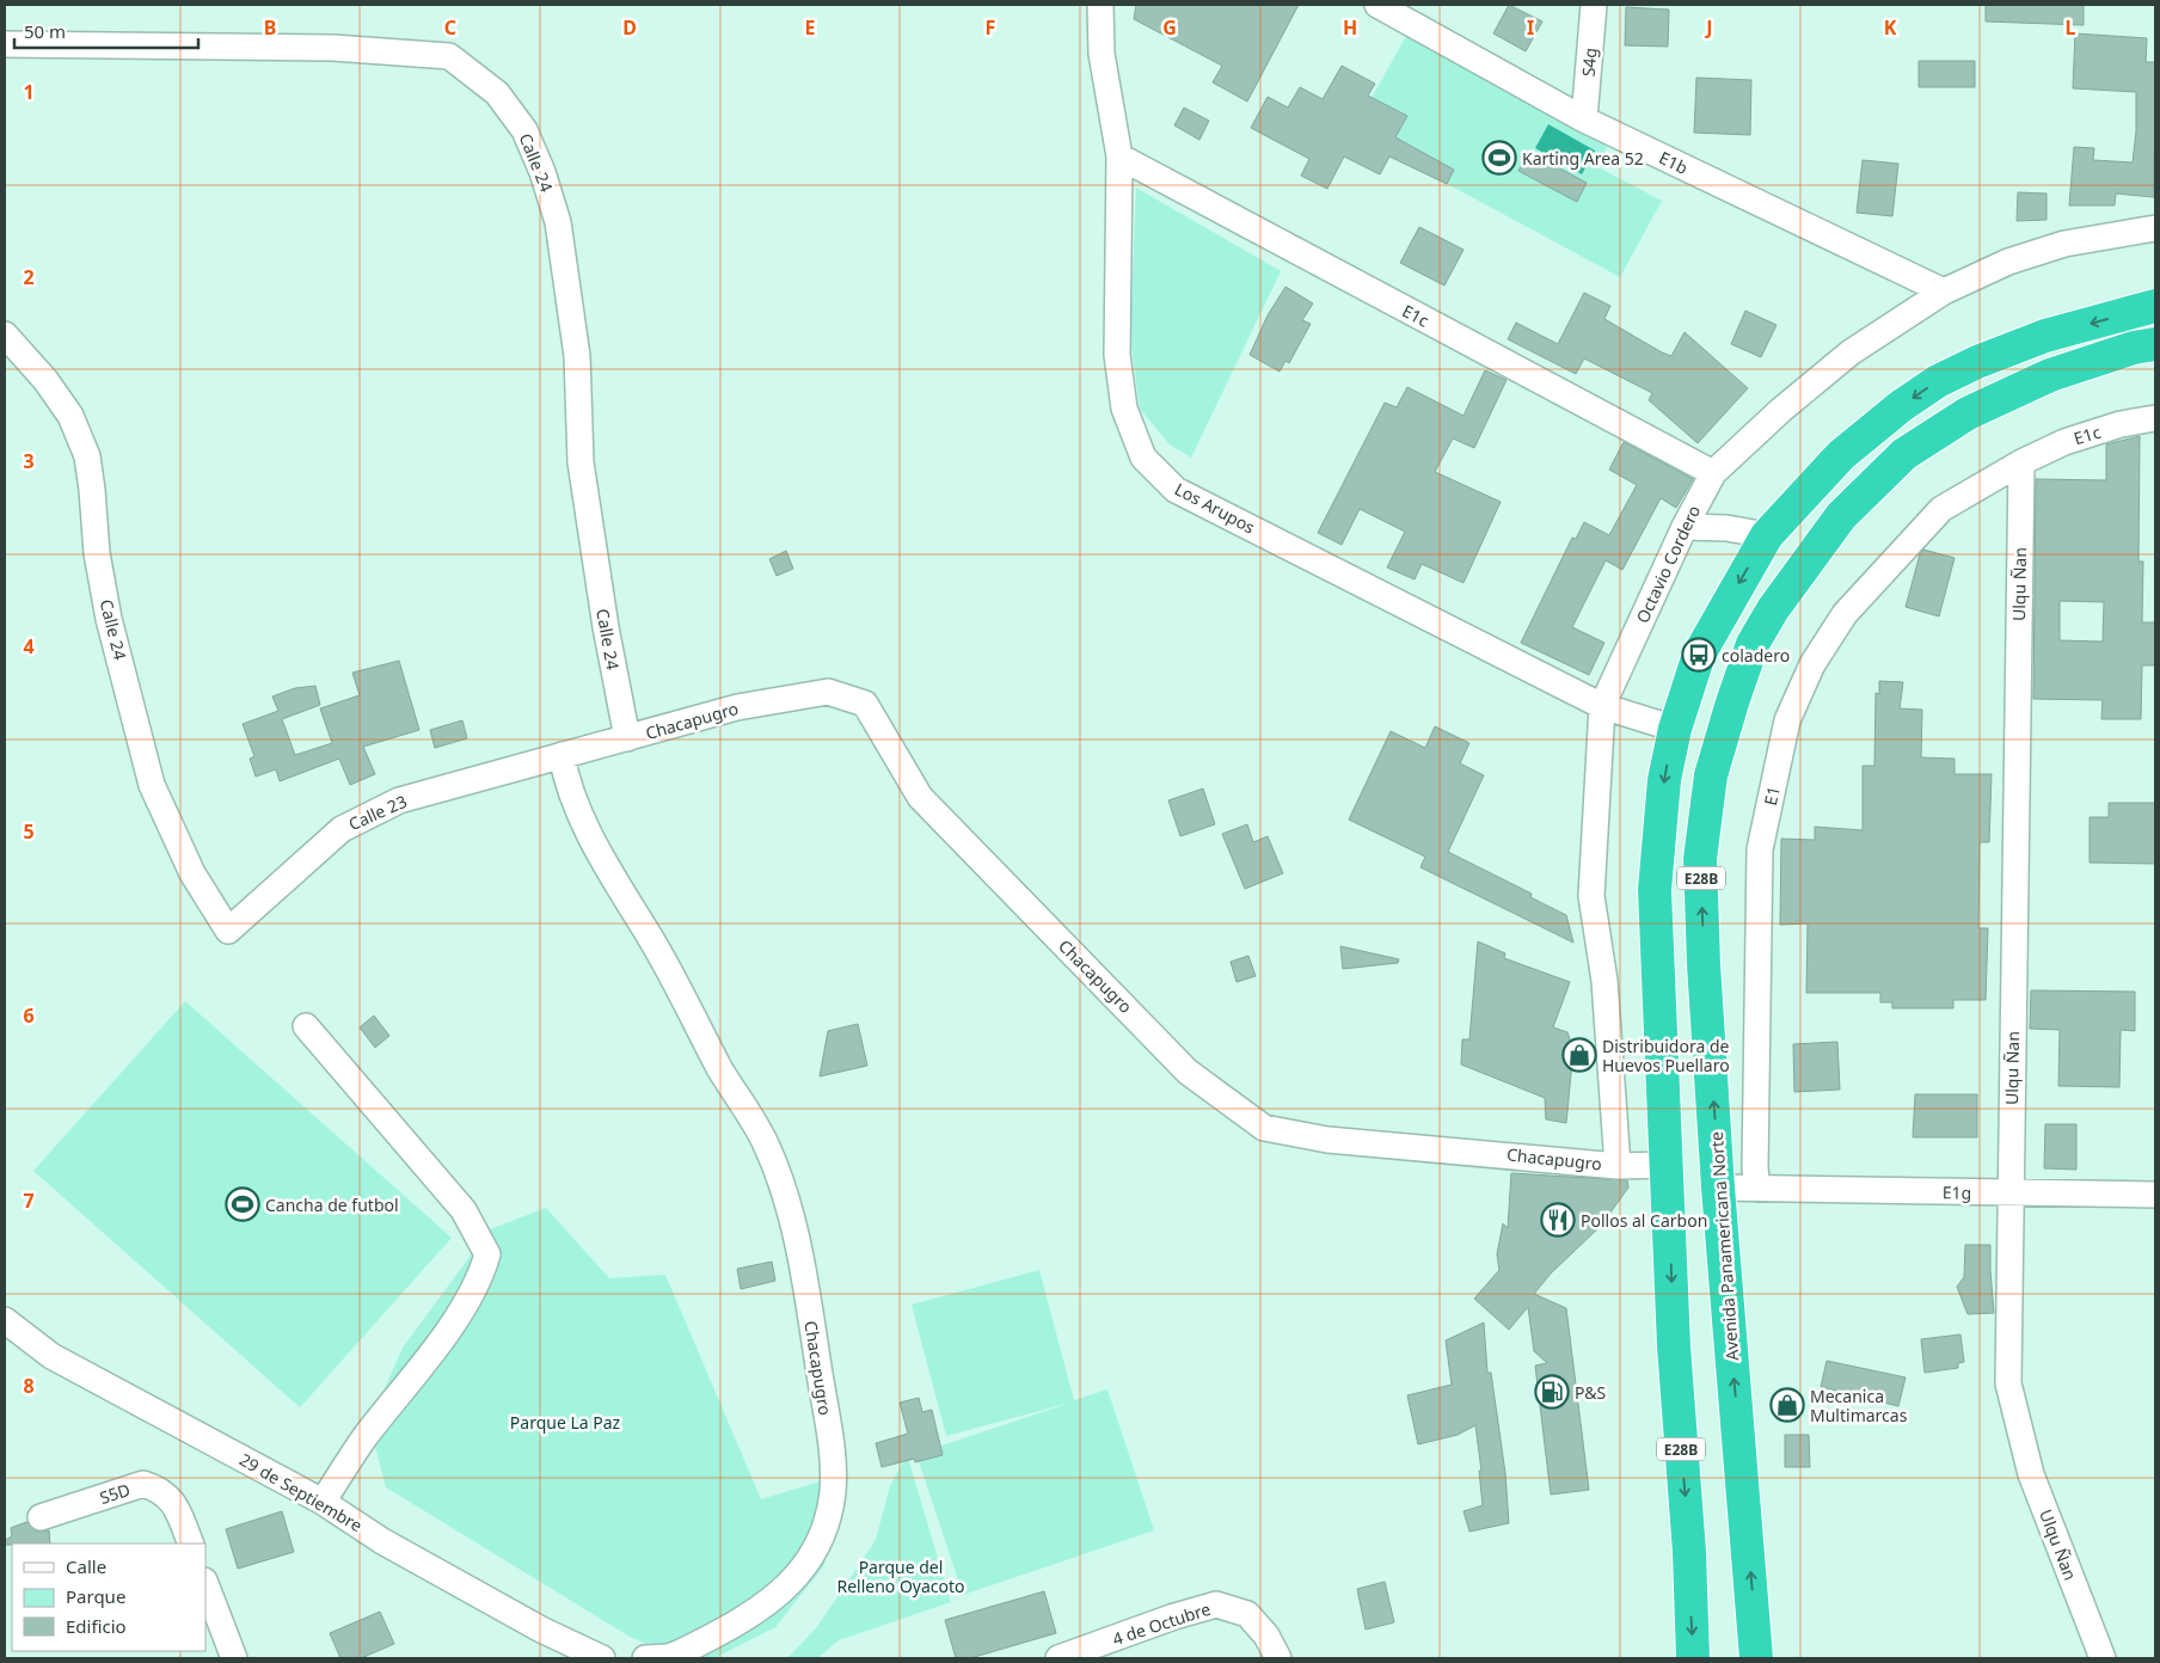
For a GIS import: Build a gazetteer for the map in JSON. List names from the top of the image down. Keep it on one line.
{"streets":{"highway":["E28B","Avenida Panamericana Norte"],"street":["S4g","Calle 24","E1b","E1c","Los Arupos","Octavio Cordero","Ulqu Ñan","Chacapugro","E1","Calle 23","E1g","29 de Septiembre","S5D","4 de Octubre"]},"crossings":[["S4g","E1b"],["Calle 24","Chacapugro"],["Calle 24","Calle 23"],["E1b","Octavio Cordero"],["E1c","Los Arupos"],["E1c","Octavio Cordero"],["E1c","Ulqu Ñan"],["E1c","E1"],["Los Arupos","Octavio Cordero"],["Los Arupos","E28B"],["Octavio Cordero","Chacapugro"],["Ulqu Ñan","E1"],["Ulqu Ñan","E1g"],["Chacapugro","Calle 23"],["Chacapugro","E28B"],["E1","E1g"]],"parks":["Parque La Paz","Parque del Relleno Oyacoto"],"places":{"sports":["Karting Area 52","Cancha de futbol"],"bus stop":["coladero"],"shop":["Distribuidora de Huevos Puellaro","Mecanica Multimarcas"],"restaurant":["Pollos al Carbon"],"fuel station":["P&S"]},"legend":["Calle","Parque","Edificio"],"scale_bar":"50 m","grid":{"columns":["B","C","D","E","F","G","H","I","J","K","L"],"rows":["1","2","3","4","5","6","7","8"]}}
